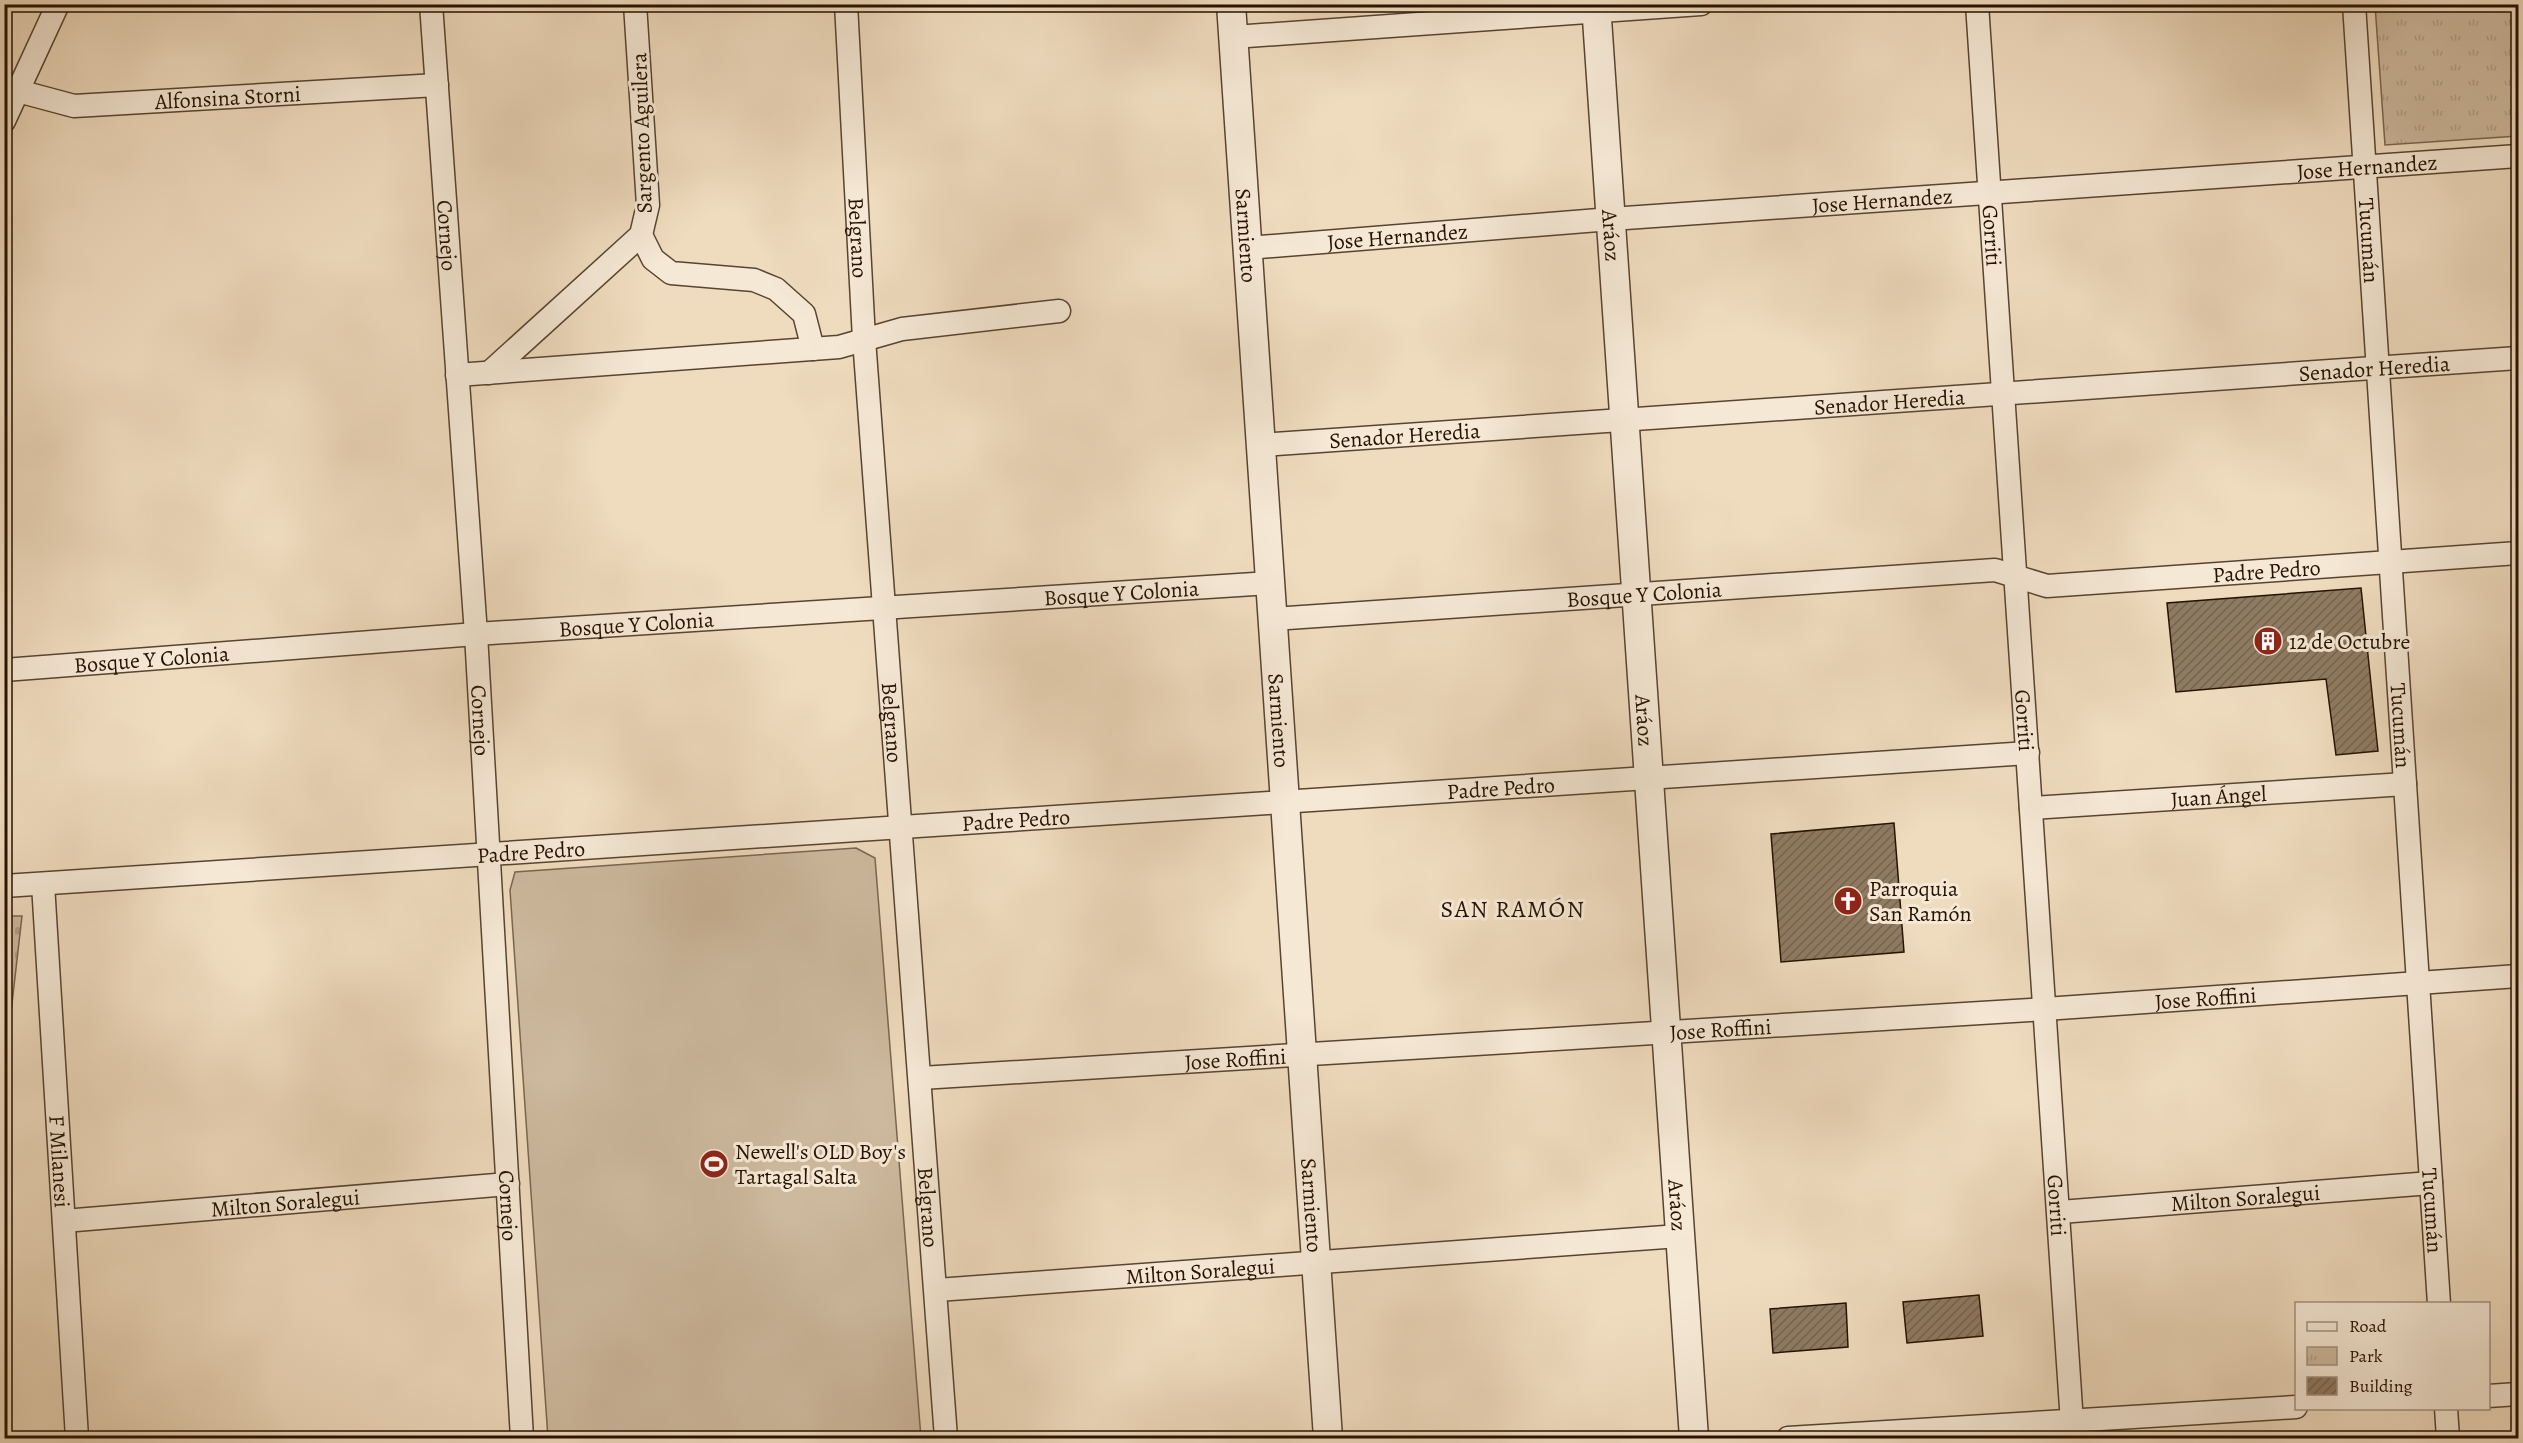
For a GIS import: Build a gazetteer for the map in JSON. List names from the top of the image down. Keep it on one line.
{"streets":{"street":["Alfonsina Storni","Sargento Aguilera","Jose Hernandez","Cornejo","Belgrano","Sarmiento","Aráoz","Gorriti","Tucumán","Senador Heredia","Padre Pedro","Bosque Y Colonia","Juan Ángel","Jose Roffini","F Milanesi","Milton Soralegui"]},"crossings":[["Alfonsina Storni","Cornejo"],["Jose Hernandez","Sarmiento"],["Jose Hernandez","Aráoz"],["Jose Hernandez","Gorriti"],["Jose Hernandez","Tucumán"],["Cornejo","Padre Pedro"],["Cornejo","Bosque Y Colonia"],["Cornejo","Milton Soralegui"],["Belgrano","Padre Pedro"],["Belgrano","Bosque Y Colonia"],["Belgrano","Jose Roffini"],["Belgrano","Milton Soralegui"],["Sarmiento","Senador Heredia"],["Sarmiento","Padre Pedro"],["Sarmiento","Bosque Y Colonia"],["Sarmiento","Jose Roffini"],["Sarmiento","Milton Soralegui"],["Aráoz","Senador Heredia"],["Aráoz","Padre Pedro"],["Aráoz","Bosque Y Colonia"],["Aráoz","Jose Roffini"],["Aráoz","Milton Soralegui"],["Gorriti","Senador Heredia"],["Gorriti","Padre Pedro"],["Gorriti","Bosque Y Colonia"],["Gorriti","Juan Ángel"],["Gorriti","Jose Roffini"],["Gorriti","Milton Soralegui"],["Tucumán","Senador Heredia"],["Tucumán","Padre Pedro"],["Tucumán","Juan Ángel"],["Tucumán","Jose Roffini"],["Tucumán","Milton Soralegui"],["Padre Pedro","Bosque Y Colonia"],["Padre Pedro","F Milanesi"],["F Milanesi","Milton Soralegui"]],"districts":["SAN RAMÓN"],"places":{"building":["12 de Octubre"],"church":["Parroquia San Ramón"],"sports":["Newell's OLD Boy's Tartagal Salta"]},"legend":["Road","Park","Building"]}
